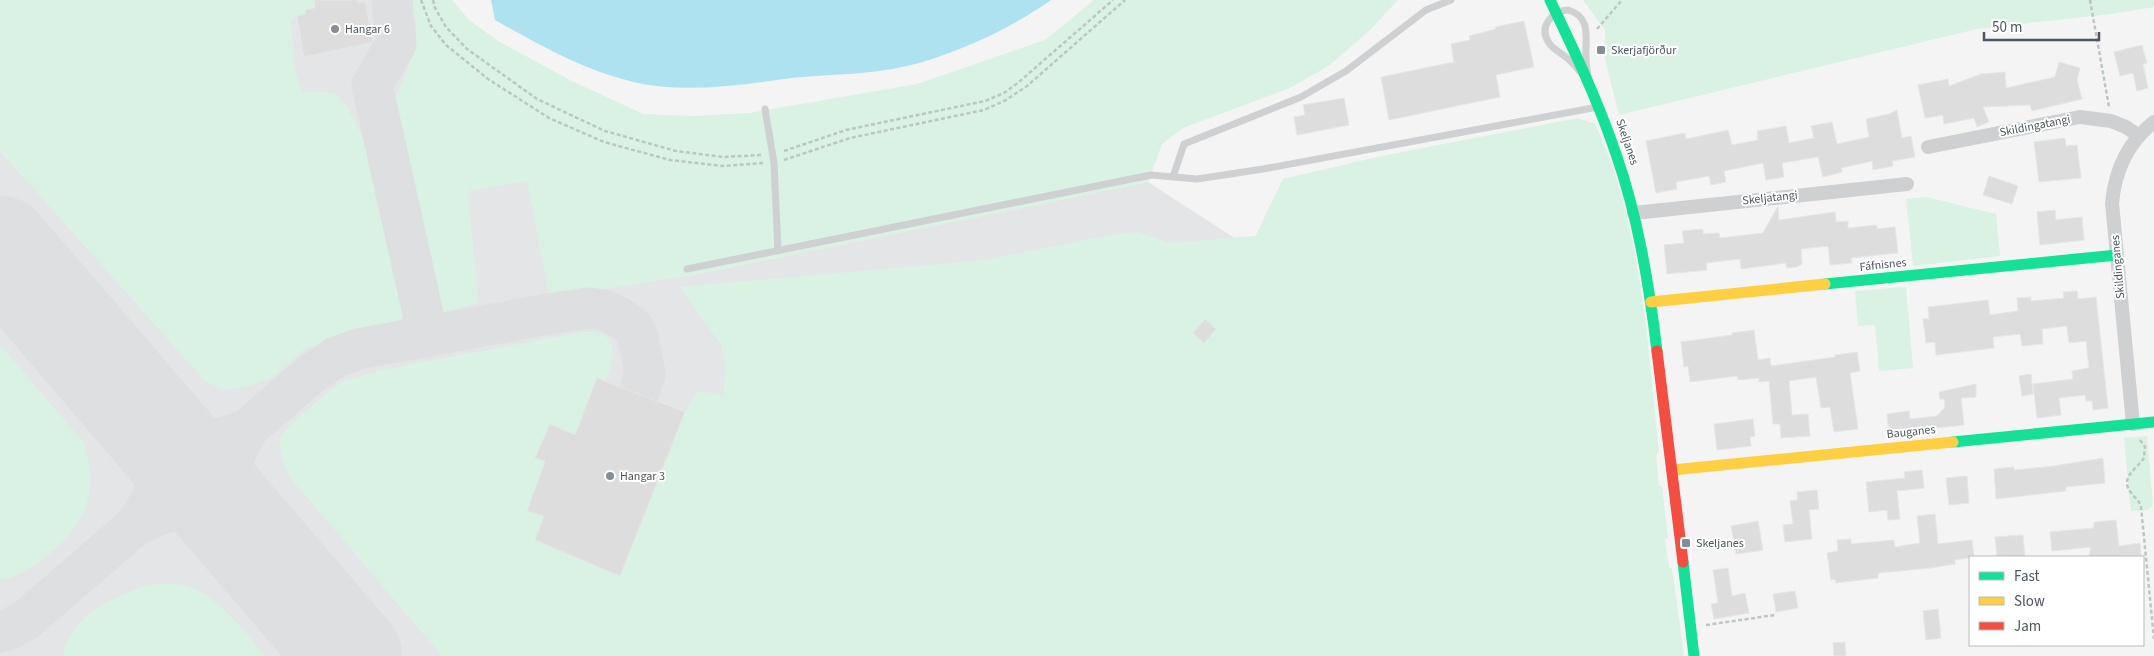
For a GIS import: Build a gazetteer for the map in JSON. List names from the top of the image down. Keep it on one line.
{"streets":{"street":["Skildingatangi","Skeljanes","Skeljatangi","Fáfnisnes","Skildinganes","Bauganes"]},"crossings":[["Skildingatangi","Skildinganes"],["Skeljanes","Skeljatangi"],["Skeljanes","Fáfnisnes"],["Skeljanes","Bauganes"],["Fáfnisnes","Skildinganes"],["Skildinganes","Bauganes"]],"places":{"other":["Hangar 6","Hangar 3"],"transit":["Skerjafjörður","Skeljanes"]},"legend":["Fast","Slow","Jam"],"scale_bar":"50 m"}
